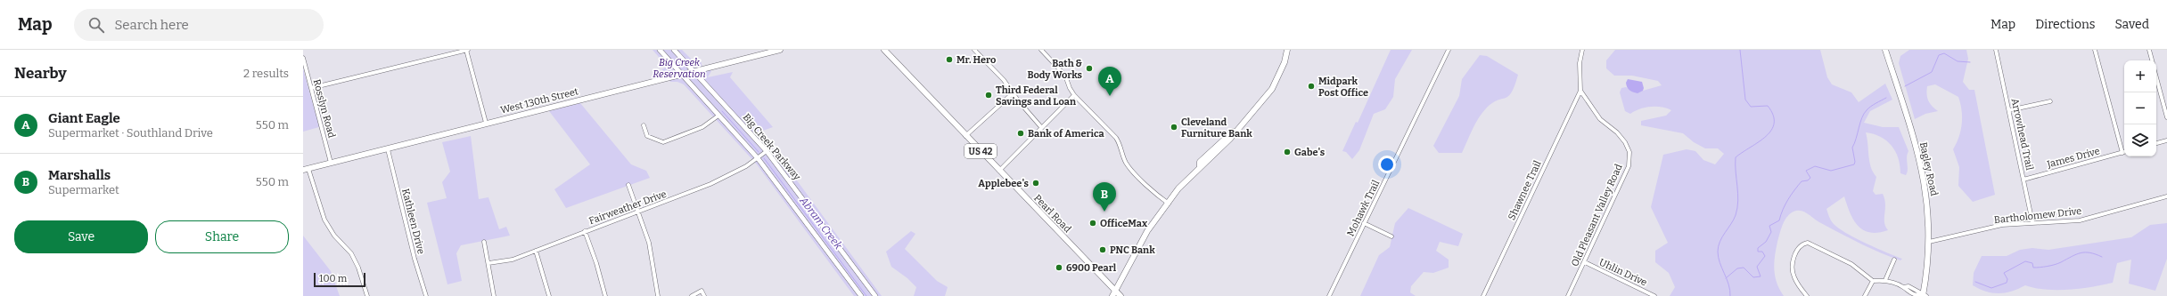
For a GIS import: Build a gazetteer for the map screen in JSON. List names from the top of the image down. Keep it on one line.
{"streets":{"main road":["West 130th Street","US 42","Bagley Road","Pearl Road"],"street":["Rosslyn Road","Arrowhead Trail","Big Creek Parkway","James Drive","Shawnee Trail","Fairweather Drive","Mohawk Trail","Old Pleasant Valley Road","Bartholomew Drive","Kathleen Drive","Uhlin Drive"]},"crossings":[["West 130th Street","Rosslyn Road"],["West 130th Street","Big Creek Parkway"],["West 130th Street","Kathleen Drive"],["Arrowhead Trail","James Drive"],["Arrowhead Trail","Bartholomew Drive"],["Big Creek Parkway","Fairweather Drive"],["Bagley Road","Bartholomew Drive"],["Shawnee Trail","Old Pleasant Valley Road"],["Old Pleasant Valley Road","Uhlin Drive"]],"water":["Abram Creek"],"parks":["Big Creek Reservation"],"places":["Mr. Hero","Bath & Body Works","Midpark Post Office","Third Federal Savings and Loan","Cleveland Furniture Bank","Bank of America","Gabe's","Applebee's","OfficeMax","PNC Bank","6900 Pearl"],"scale_bar":"100 m","page":{"header":"Map","search":"Search here","nav":["Map","Directions","Saved"],"heading":["Nearby","2 results"],"map_buttons":["+","−"],"pins":["A","B"],"list":[{"mark":"A","name":"Giant Eagle","note":"Supermarket · Southland Drive","value":"550 m"},{"mark":"B","name":"Marshalls","note":"Supermarket","value":"550 m"}],"buttons":["Save","Share"],"scale":"100 m"}}
